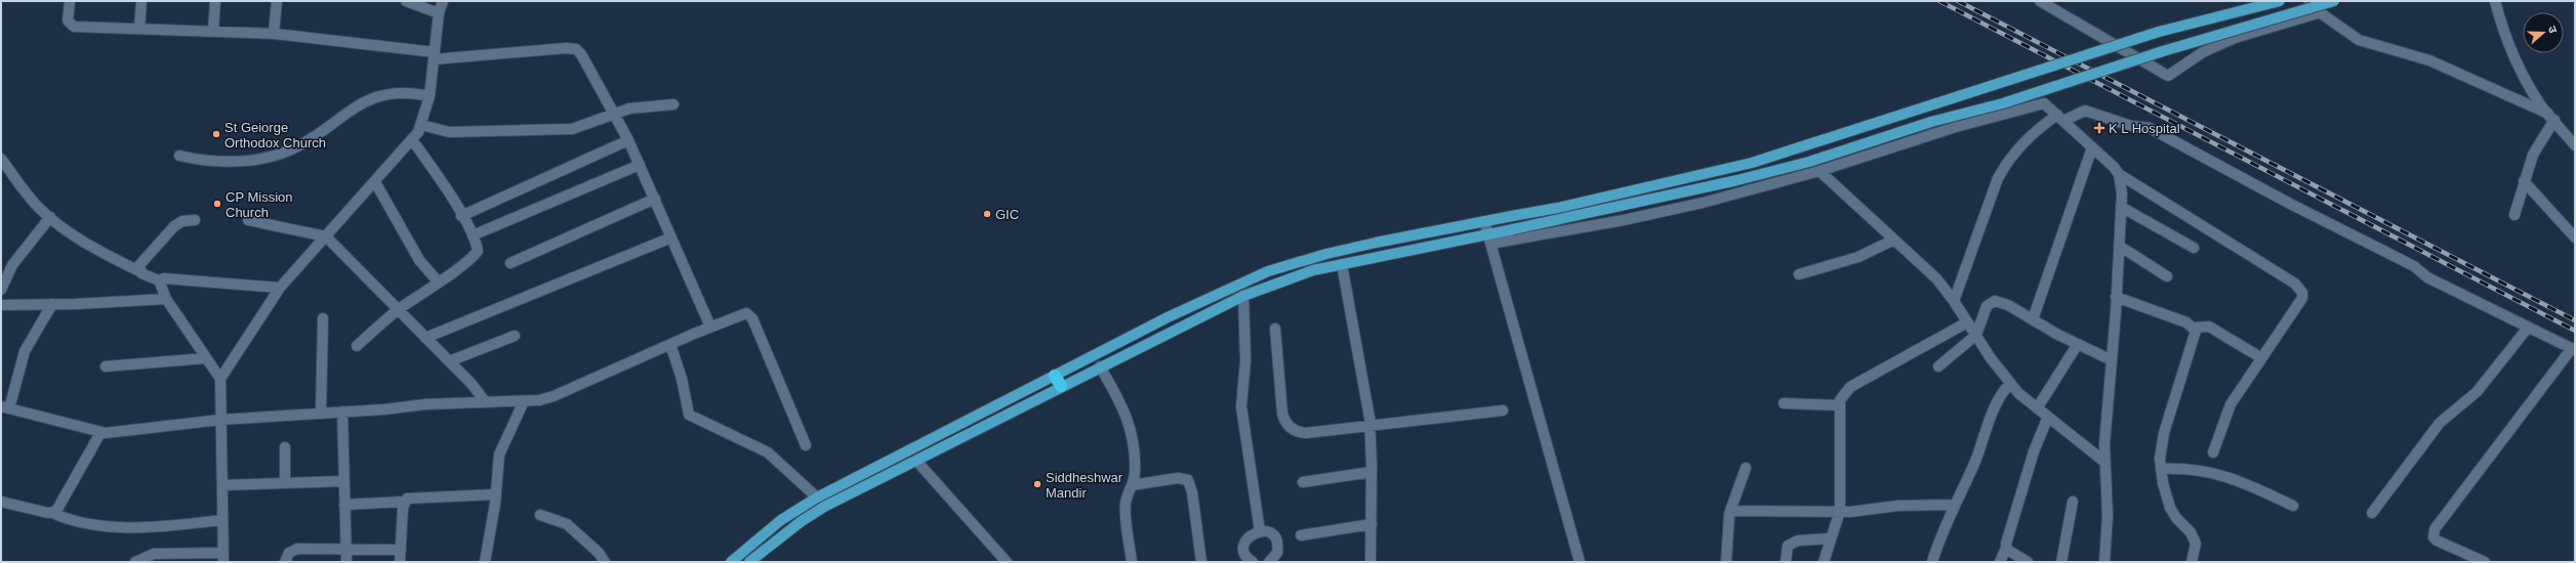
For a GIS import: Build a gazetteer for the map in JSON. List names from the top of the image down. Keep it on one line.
{"places":{"health":["K L Hospital"],"other":["St Geiorge Orthodox Church","CP Mission Church","GIC","Siddheshwar Mandir"]},"north":"right"}
